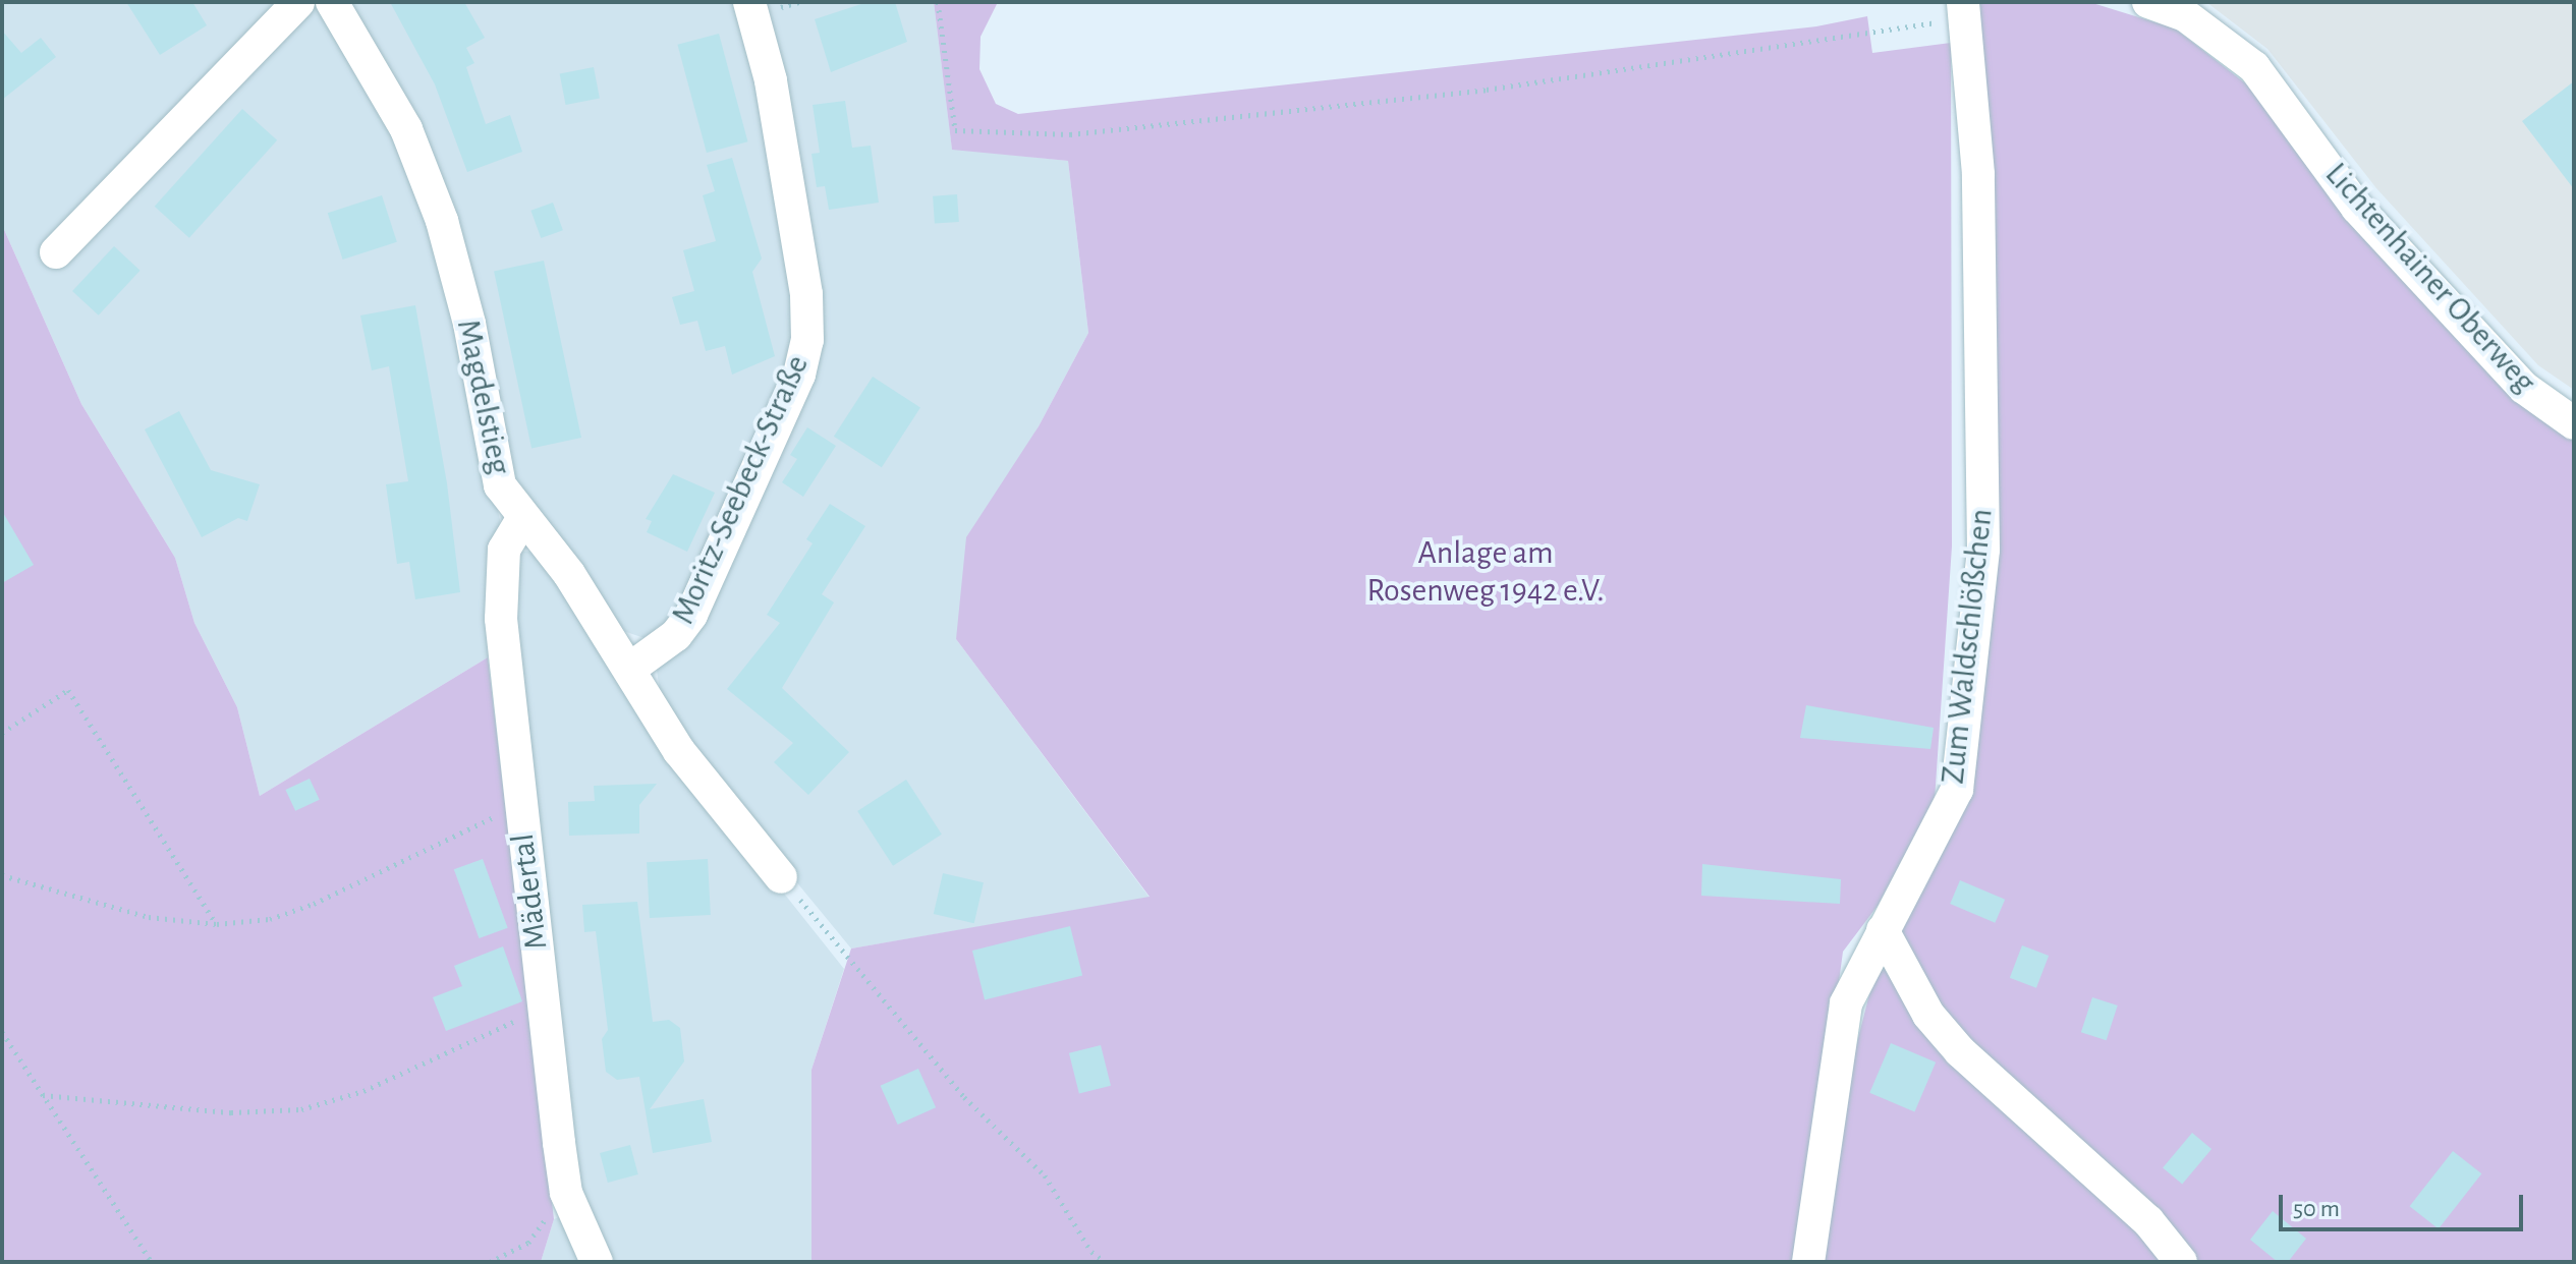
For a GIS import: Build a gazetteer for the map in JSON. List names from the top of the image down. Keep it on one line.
{"streets":{"street":["Lichtenhainer Oberweg","Magdelstieg","Moritz-Seebeck-Straße","Zum Waldschlößchen","Mädertal"]},"crossings":[["Magdelstieg","Moritz-Seebeck-Straße"],["Magdelstieg","Mädertal"]],"parks":["Anlage am Rosenweg 1942 e.V."],"scale_bar":"50 m"}
